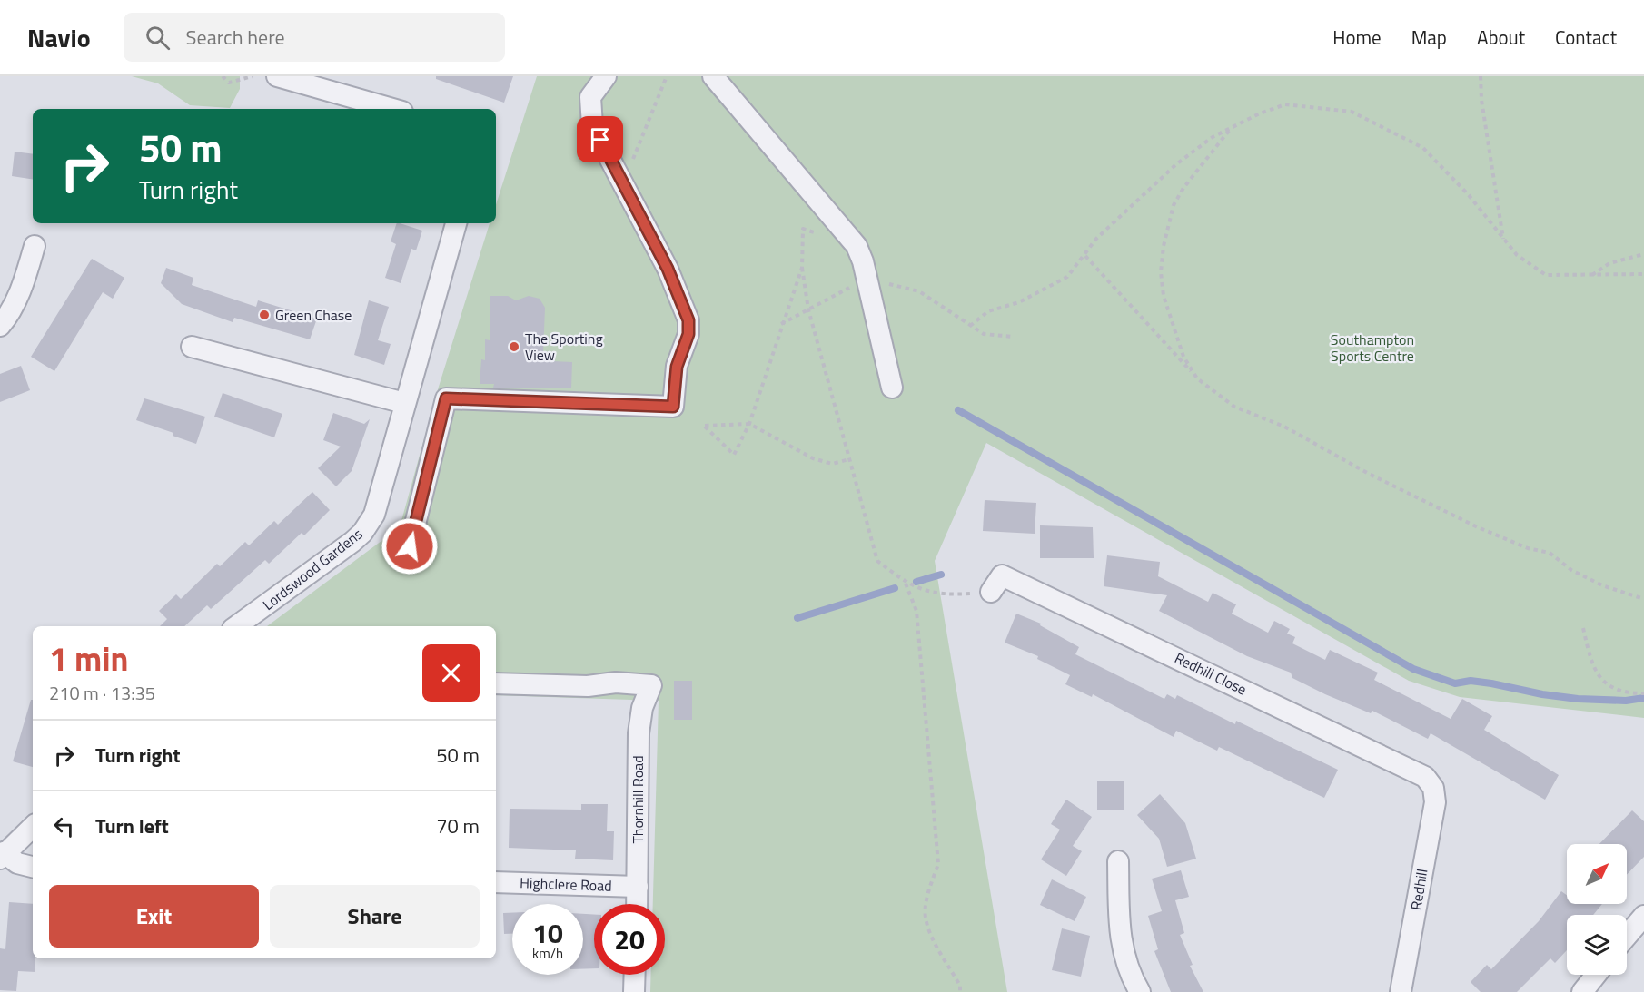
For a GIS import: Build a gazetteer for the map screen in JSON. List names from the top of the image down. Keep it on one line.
{"streets":{"street":["Lordswood Gardens","Redhill Close","Thornhill Road","Highclere Road","Redhill"]},"crossings":[["Redhill Close","Redhill"],["Thornhill Road","Highclere Road"]],"parks":["Southampton Sports Centre"],"places":["Green Chase","The Sporting View"],"north":"top right","page":{"header":"Navio","search":"Search here","nav":["Home","Map","About","Contact"],"turn":["50 m","Turn right"],"heading":["1 min","210 m · 13:35"],"list":[{"name":"Turn right","value":"50 m"},{"name":"Turn left","value":"70 m"}],"buttons":["Exit","Share"],"speed":"10 km/h","limit":"20"}}
